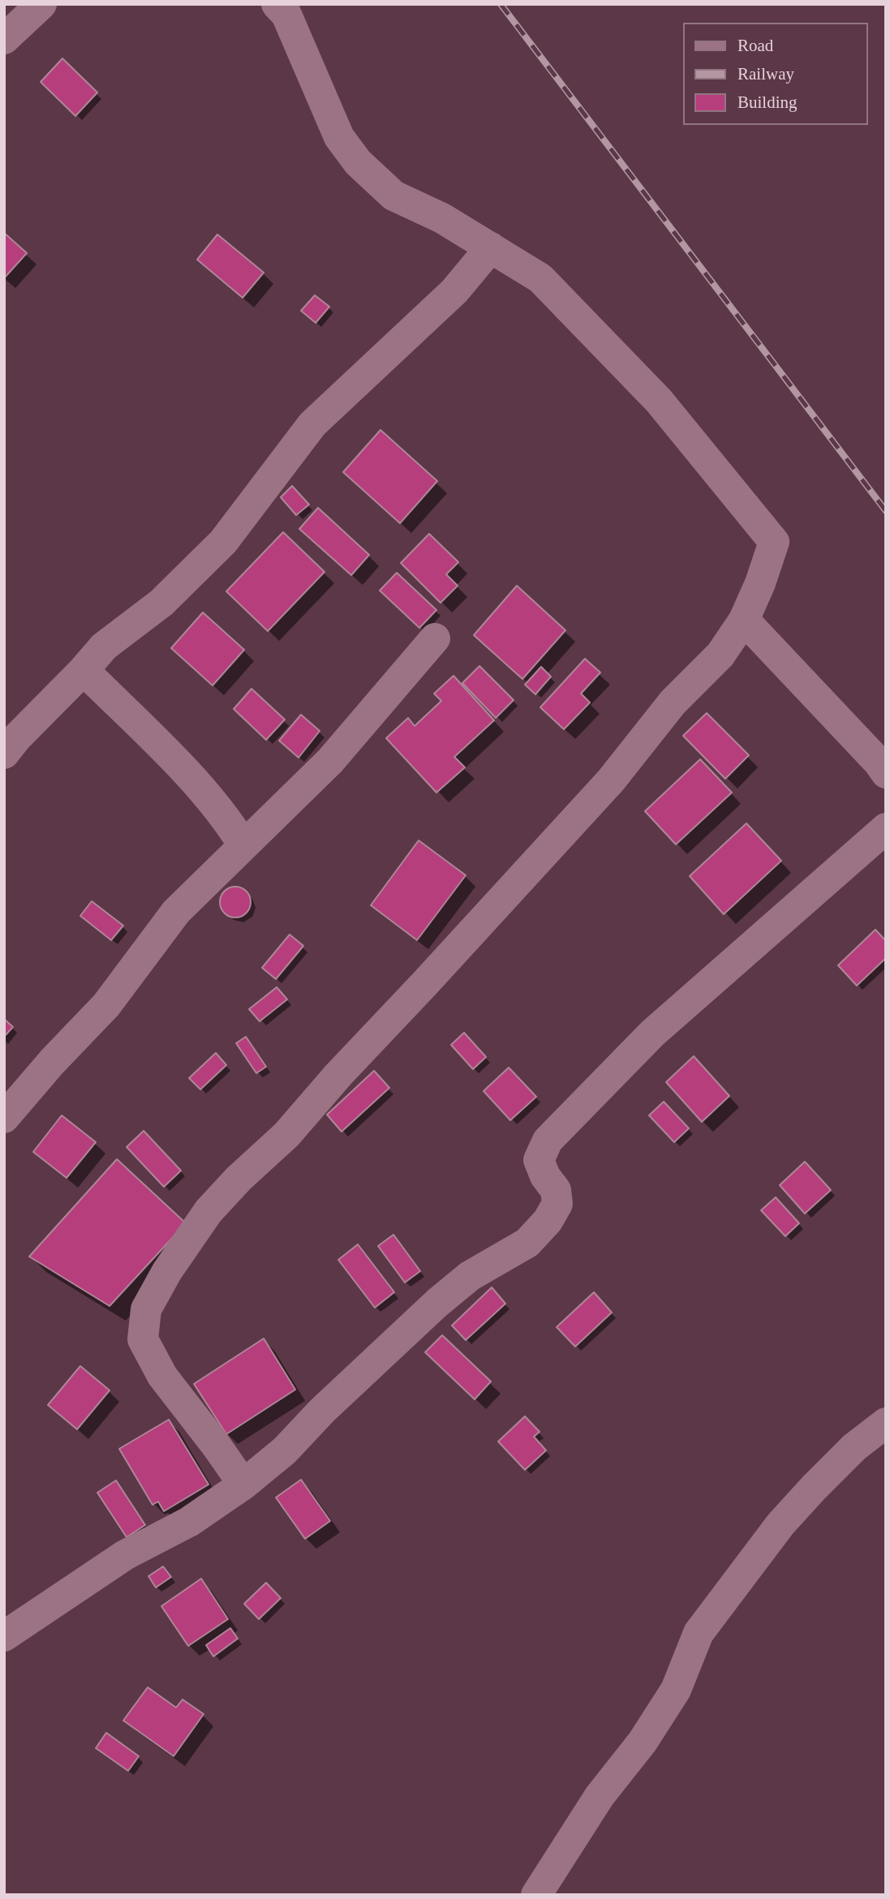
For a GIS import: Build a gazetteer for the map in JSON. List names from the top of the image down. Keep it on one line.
{"legend":["Road","Railway","Building"]}
